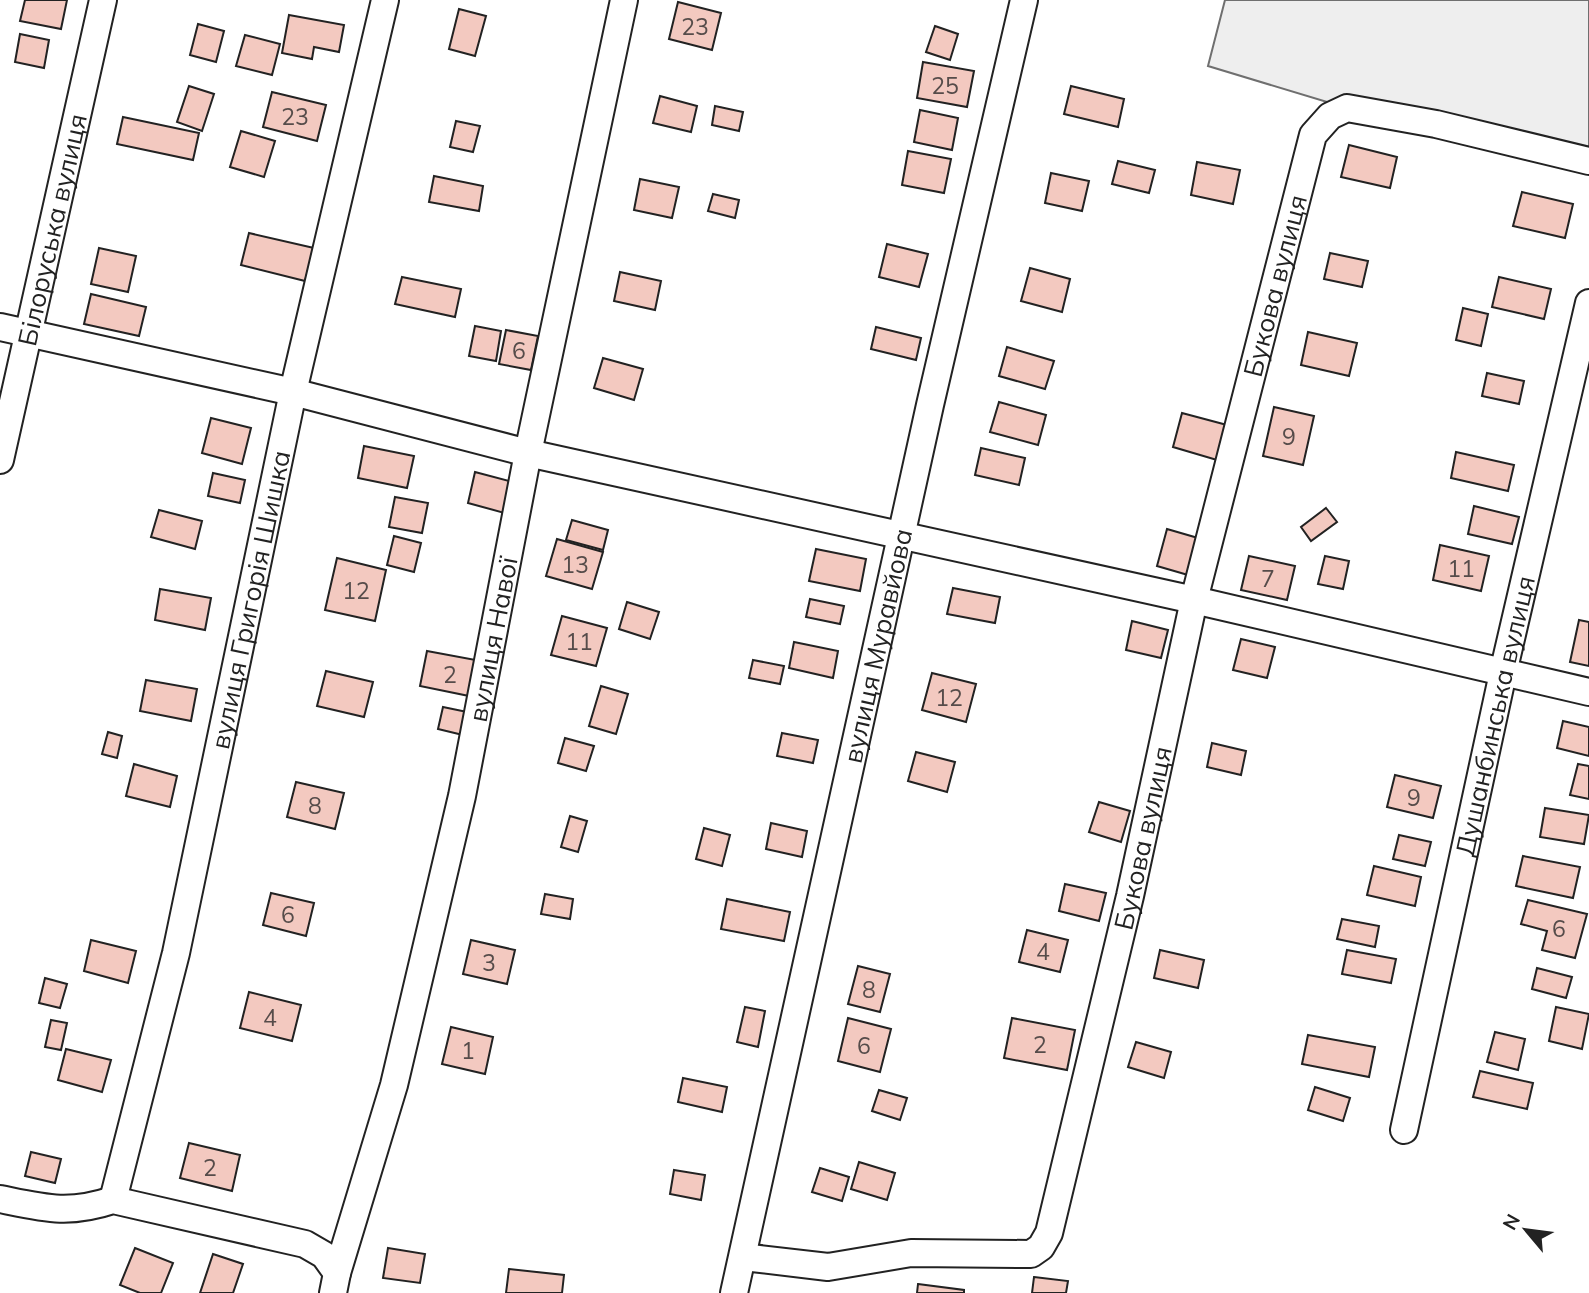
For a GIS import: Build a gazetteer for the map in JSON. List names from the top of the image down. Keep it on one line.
{"streets":{"street":["Білоруська вулиця","Букова вулиця","вулиця Григорія Шишка","вулиця Навої","вулиця Муравйова","Душанбинська вулиця"]},"crossings":[["Букова вулиця","вулиця Муравйова"]],"house_numbers":["23","25","23","6","9","13","11","7","12","11","2","12","9","8","6","6","4","3","8","4","2","6","1","2"],"north":"top left"}
